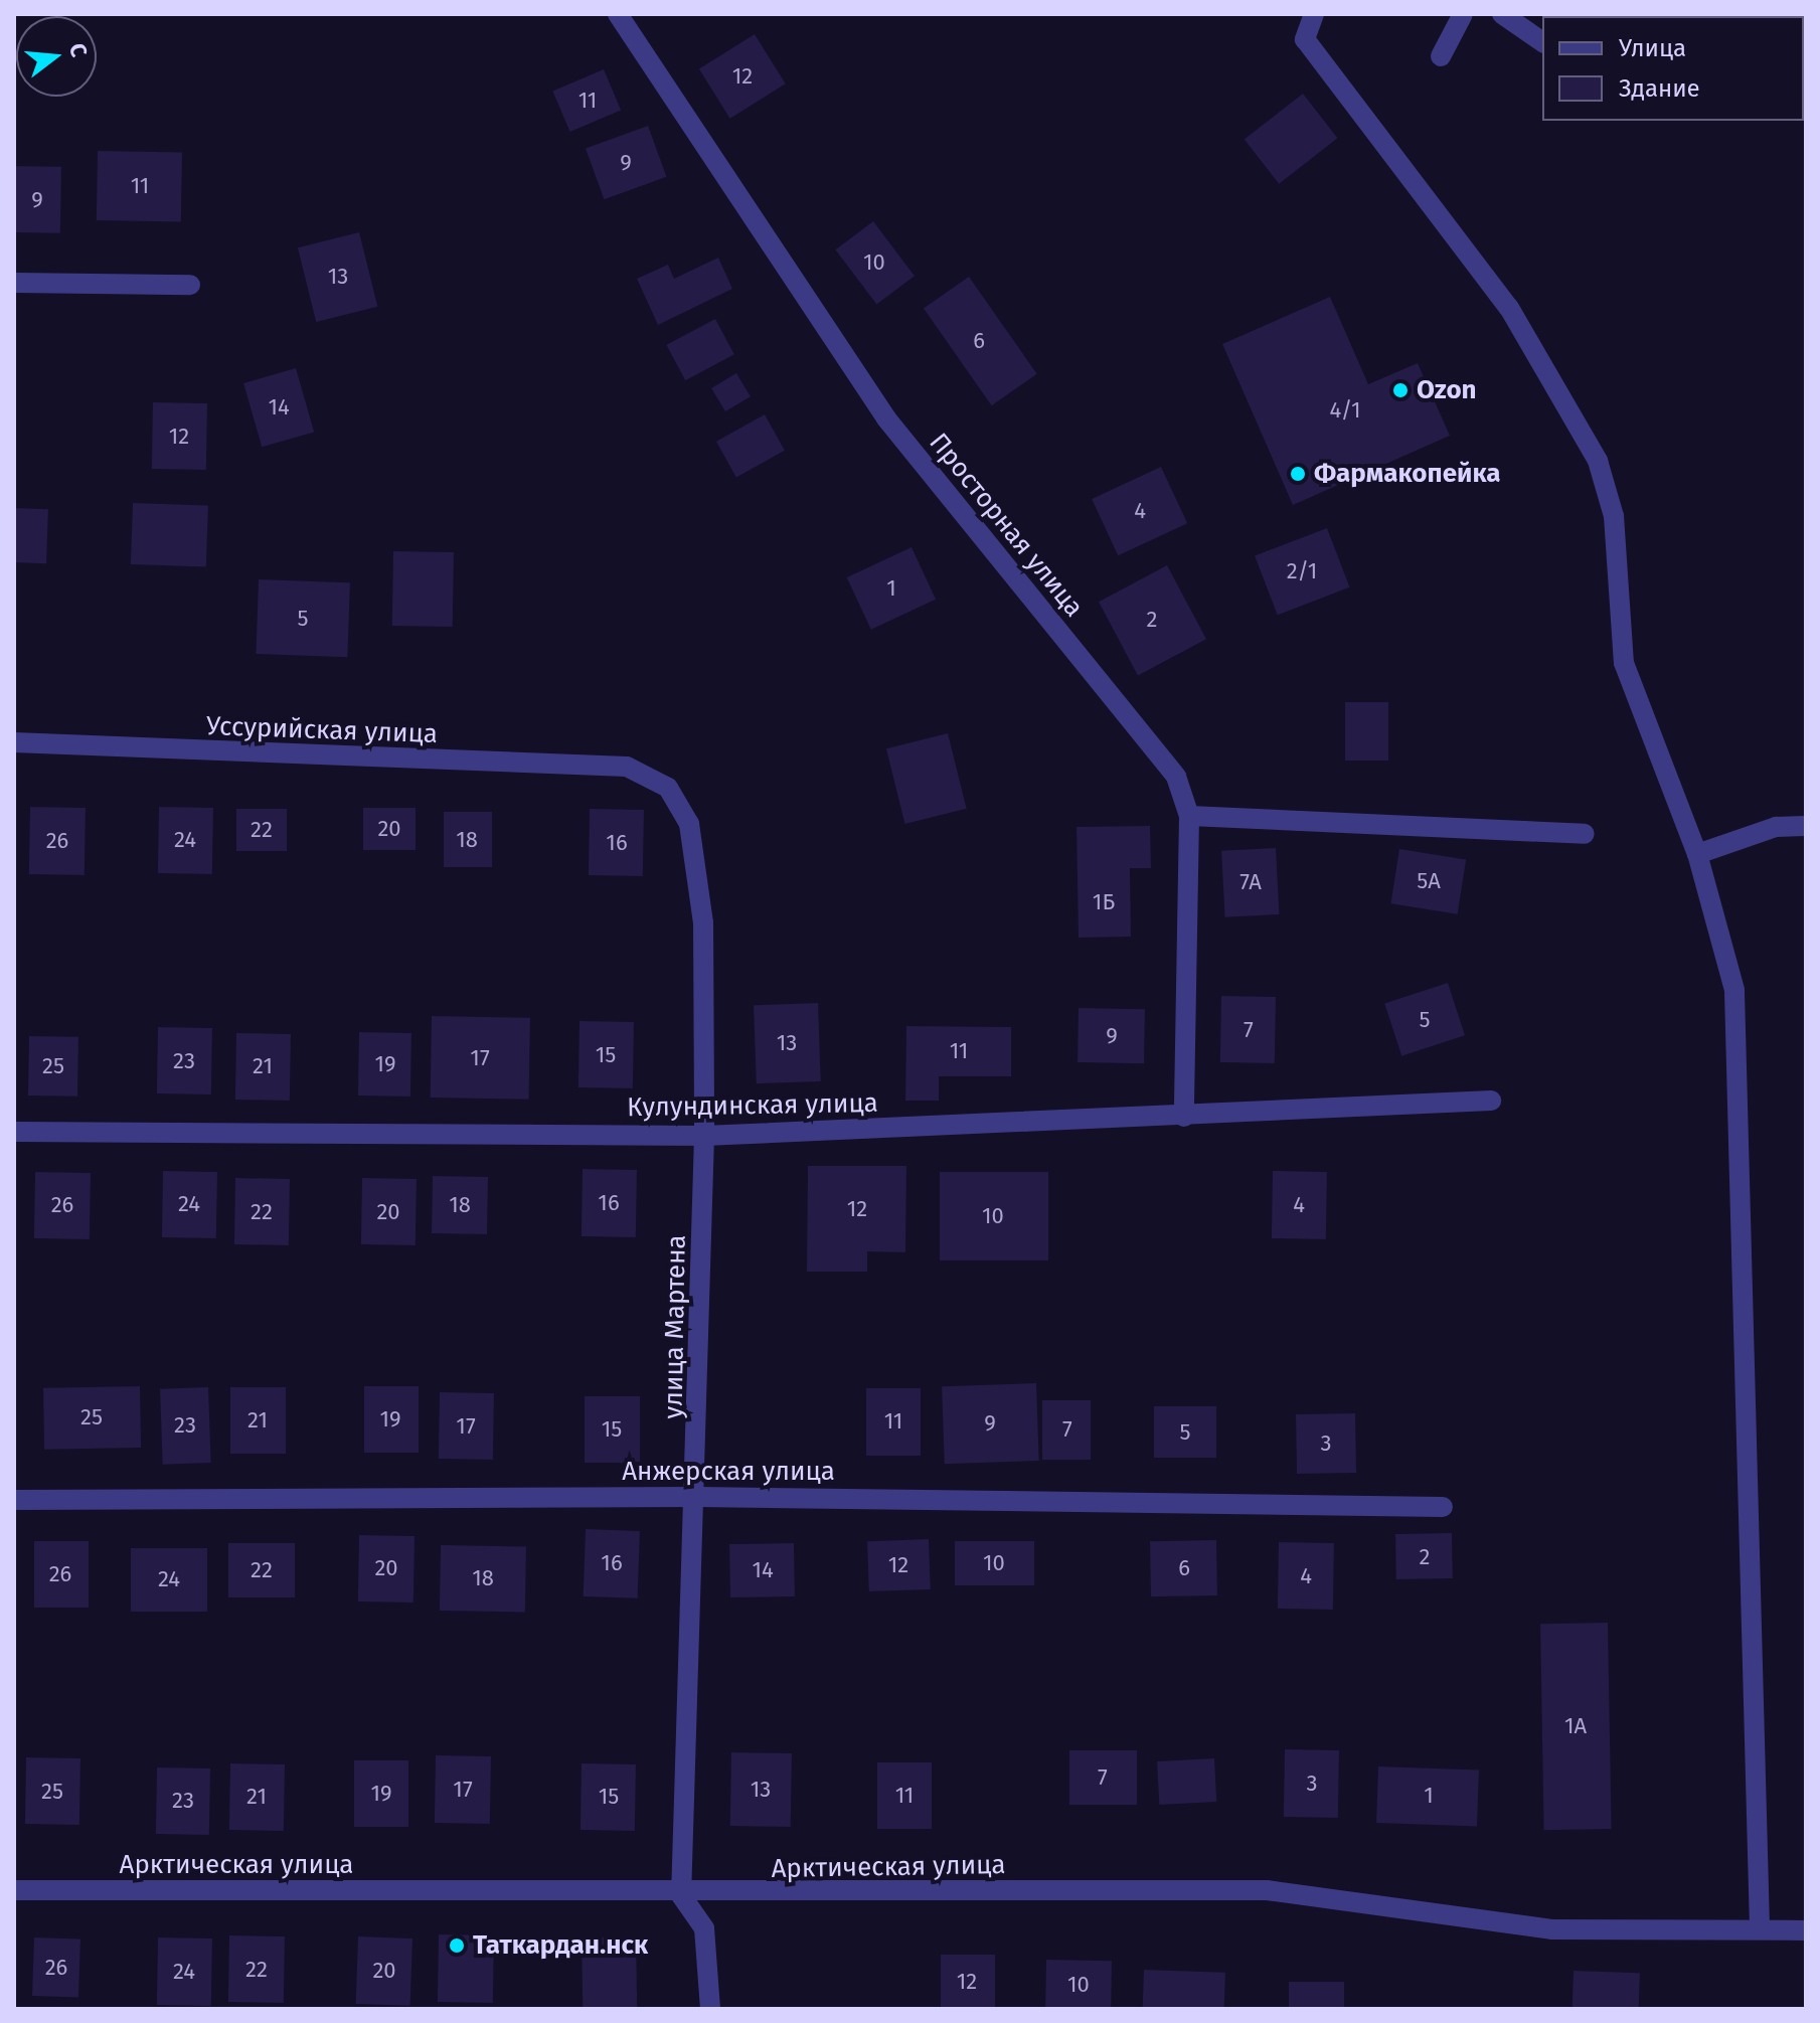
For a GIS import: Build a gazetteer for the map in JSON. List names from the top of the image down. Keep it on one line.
{"streets":{"street":["Просторная улица","Уссурийская улица","Кулундинская улица","улица Мартена","Анжерская улица","Арктическая улица"]},"crossings":[["Просторная улица","Кулундинская улица"],["Уссурийская улица","улица Мартена"],["Кулундинская улица","улица Мартена"],["улица Мартена","Анжерская улица"],["улица Мартена","Арктическая улица"]],"places":["Ozon","Фармакопейка","Таткардан.нск"],"house_numbers":["12","11","9","11","9","10","13","6","14","4/1","12","4","2/1","1","5","2","20","22","24","18","26","16","5А","7А","1Б","5","7","9","13","11","15","17","23","19","25","21","16","24","26","18","4","12","22","20","10","25","19","21","11","9","23","17","15","7","5","3","2","16","10","12","20","6","22","14","26","4","18","24","1А","7","3","17","13","25","19","11","1","21","15","23","26","22","20","24","12","10"],"legend":["Улица","Здание"],"north":"right"}
